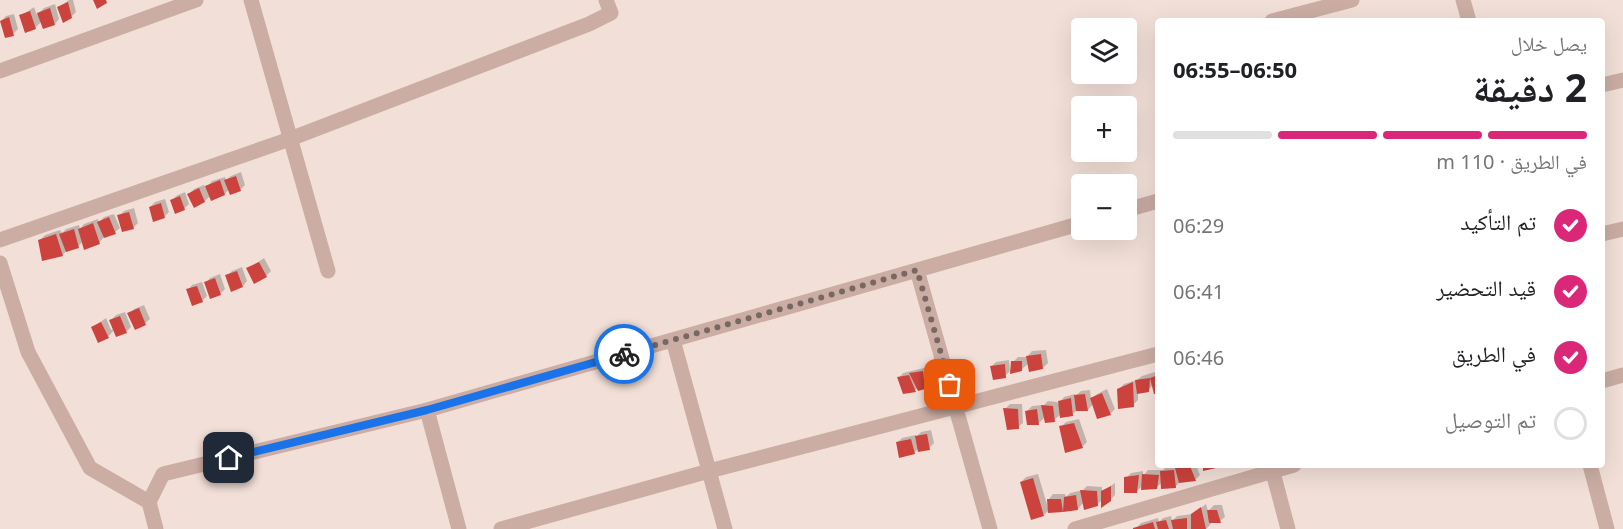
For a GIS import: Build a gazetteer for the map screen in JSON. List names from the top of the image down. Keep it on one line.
{"page":{"map_buttons":["+","−"],"heading":["2 دقيقة","يصل خلال","06:50–06:55"],"bar":"في الطريق · 110 m","list":[["تم التأكيد","06:29"],["قيد التحضير","06:41"],["في الطريق","06:46"],"تم التوصيل"]}}
